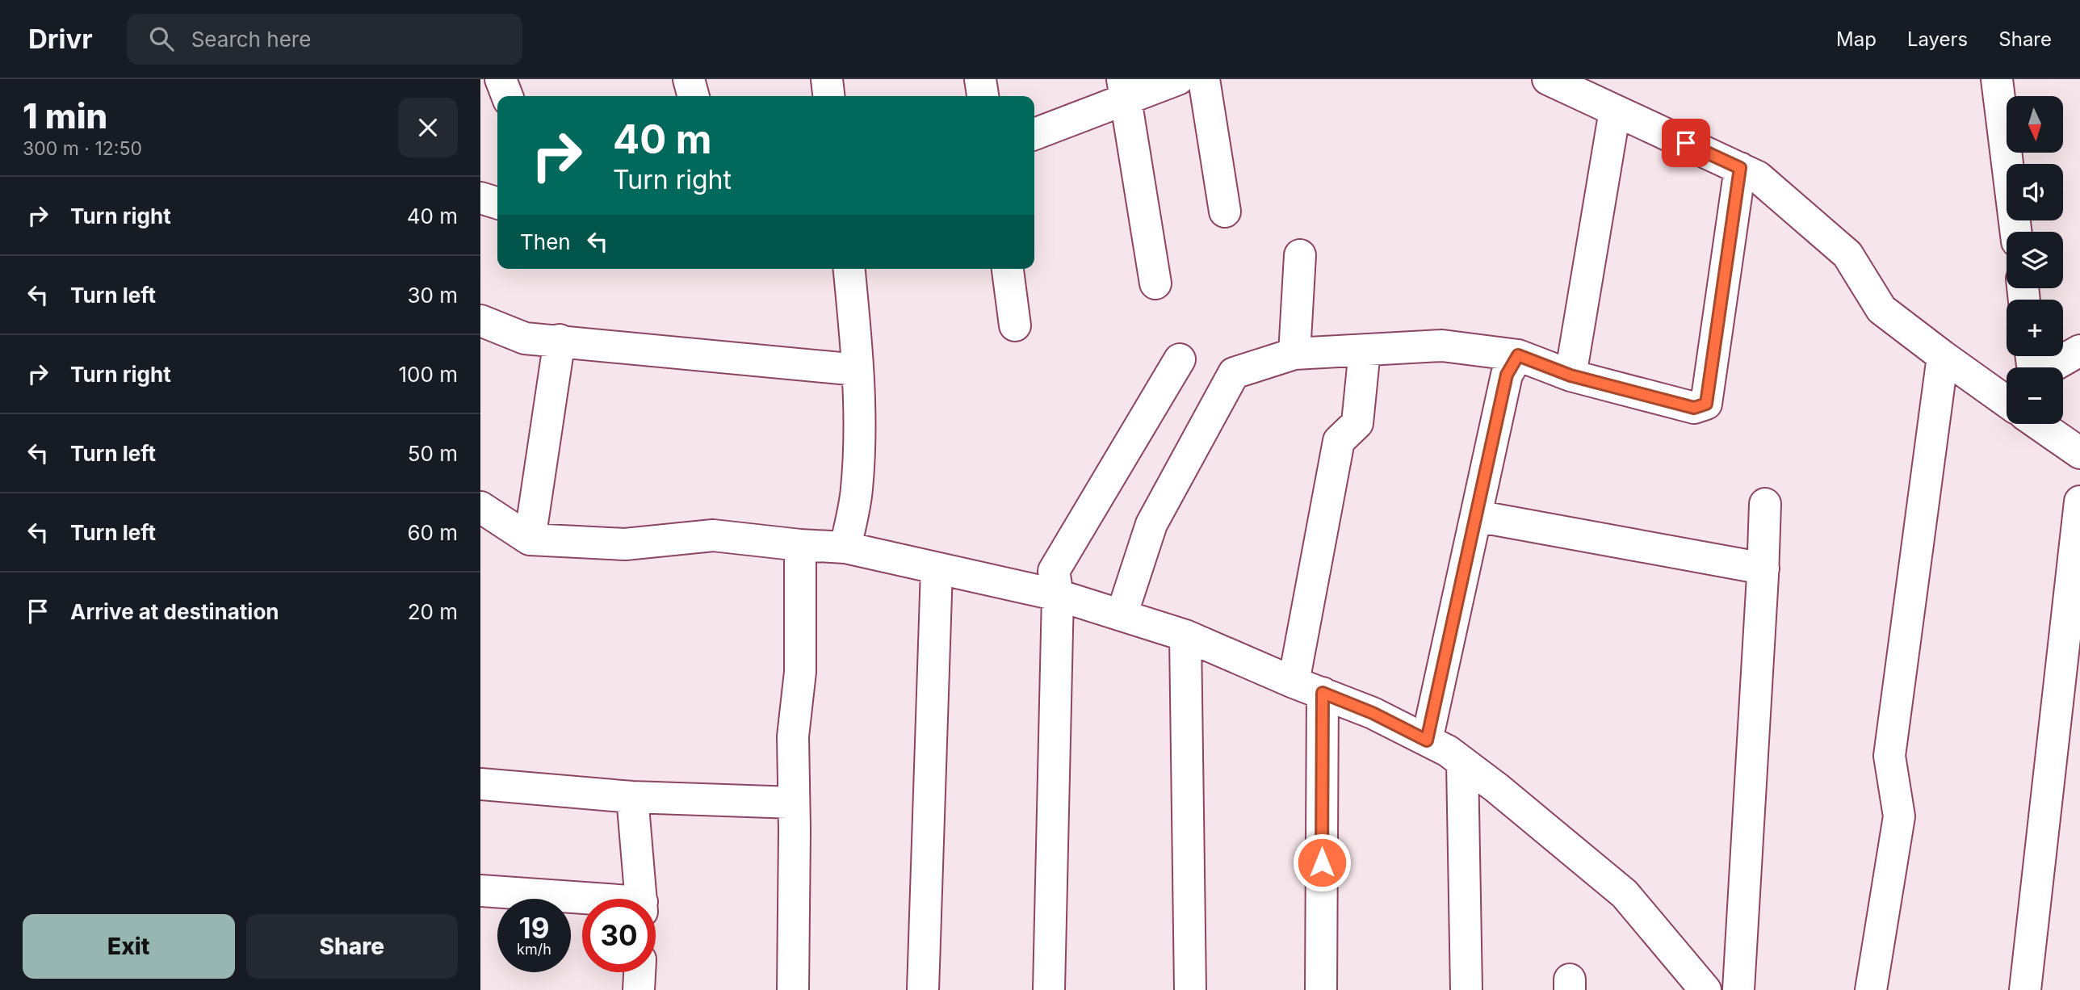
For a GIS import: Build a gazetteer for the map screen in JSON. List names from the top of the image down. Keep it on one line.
{"north":"bottom","page":{"header":"Drivr","search":"Search here","nav":["Map","Layers","Share"],"heading":["1 min","300 m · 12:50"],"map_buttons":["+","−"],"turn":["40 m","Turn right"],"list":[{"name":"Turn right","value":"40 m"},{"name":"Turn left","value":"30 m"},{"name":"Turn right","value":"100 m"},{"name":"Turn left","value":"50 m"},{"name":"Turn left","value":"60 m"},{"name":"Arrive at destination","value":"20 m"}],"then":"Then","speed":"19 km/h","limit":"30","buttons":["Exit","Share"]}}
